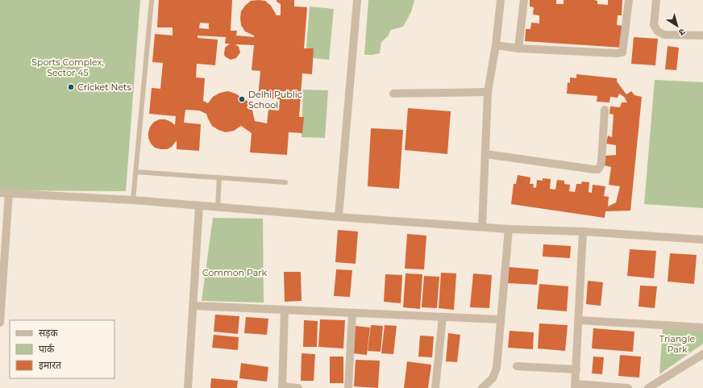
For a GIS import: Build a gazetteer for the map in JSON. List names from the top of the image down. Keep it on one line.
{"parks":["Sports Complex, Sector 45","Common Park","Triangle Park"],"places":["Cricket Nets","Delhi Public School"],"legend":["सड़क","पार्क","इमारत"],"north":"bottom right"}
